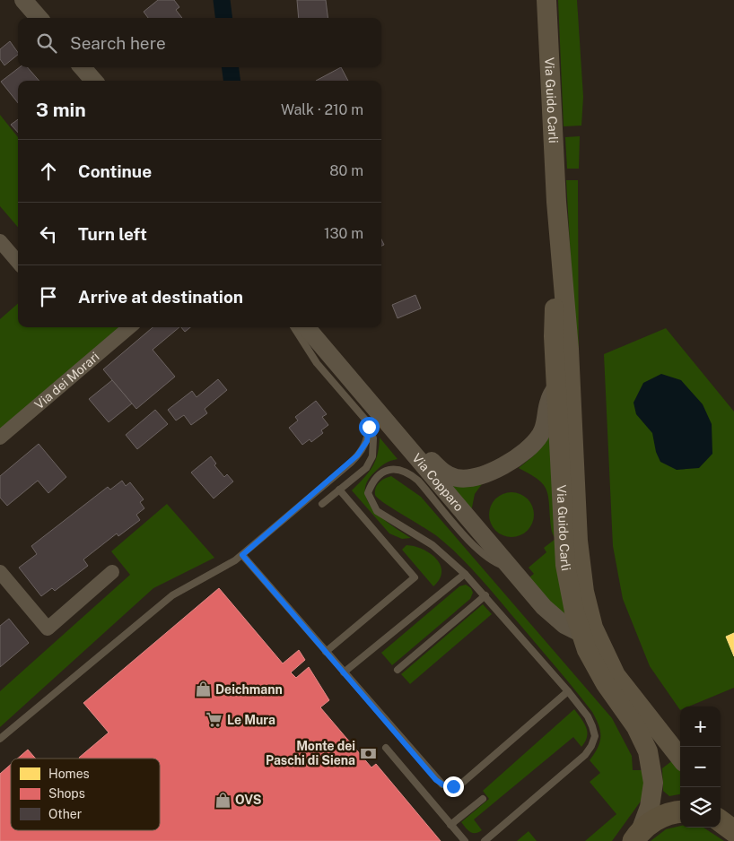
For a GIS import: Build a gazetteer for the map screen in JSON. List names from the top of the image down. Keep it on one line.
{"streets":{"main road":["Via Guido Carli"],"street":["Via dei Morari","Via Copparo"]},"crossings":[["Via Guido Carli","Via Copparo"]],"places":{"shop":["Deichmann","OVS"],"supermarket":["Le Mura"],"bank":["Monte dei Paschi di Siena"]},"legend":["Homes","Shops","Other"],"page":{"search":"Search here","heading":["3 min","Walk · 210 m"],"list":[["Continue","80 m"],["Turn left","130 m"],"Arrive at destination"],"map_buttons":["+","−"]}}
